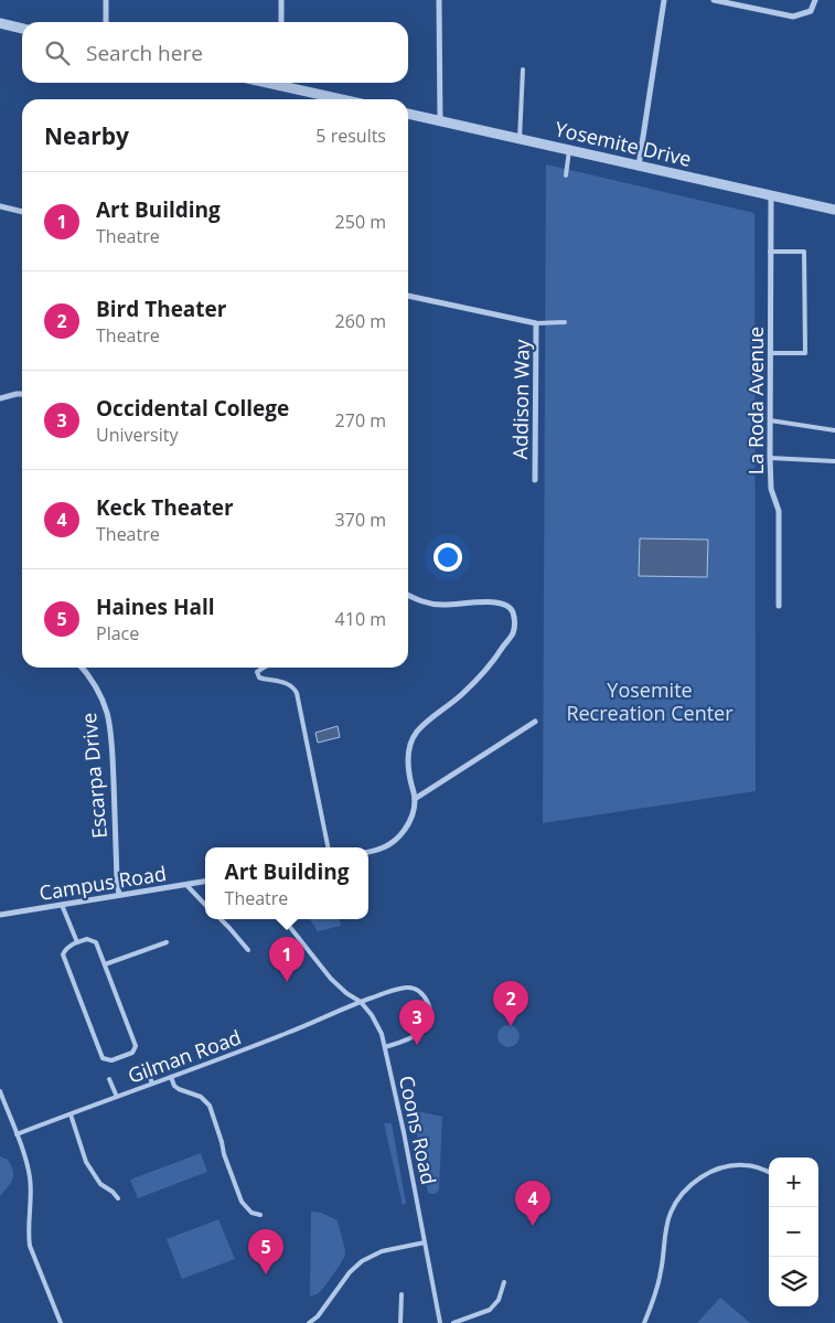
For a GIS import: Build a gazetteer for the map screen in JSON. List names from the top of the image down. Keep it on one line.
{"streets":{"street":["Yosemite Drive","Addison Way","La Roda Avenue","Escarpa Drive","Campus Road"],"lane":["Gilman Road","Coons Road"]},"crossings":[["Yosemite Drive","La Roda Avenue"],["Escarpa Drive","Campus Road"],["Gilman Road","Coons Road"]],"parks":["Yosemite Recreation Center"],"page":{"search":"Search here","heading":["Nearby","5 results"],"list":[{"mark":"1","name":"Art Building","note":"Theatre","value":"250 m"},{"mark":"2","name":"Bird Theater","note":"Theatre","value":"260 m"},{"mark":"3","name":"Occidental College","note":"University","value":"270 m"},{"mark":"4","name":"Keck Theater","note":"Theatre","value":"370 m"},{"mark":"5","name":"Haines Hall","note":"Place","value":"410 m"}],"popup":["Art Building","Theatre"],"pins":["1","2","3","4","5"],"map_buttons":["+","−"]}}
